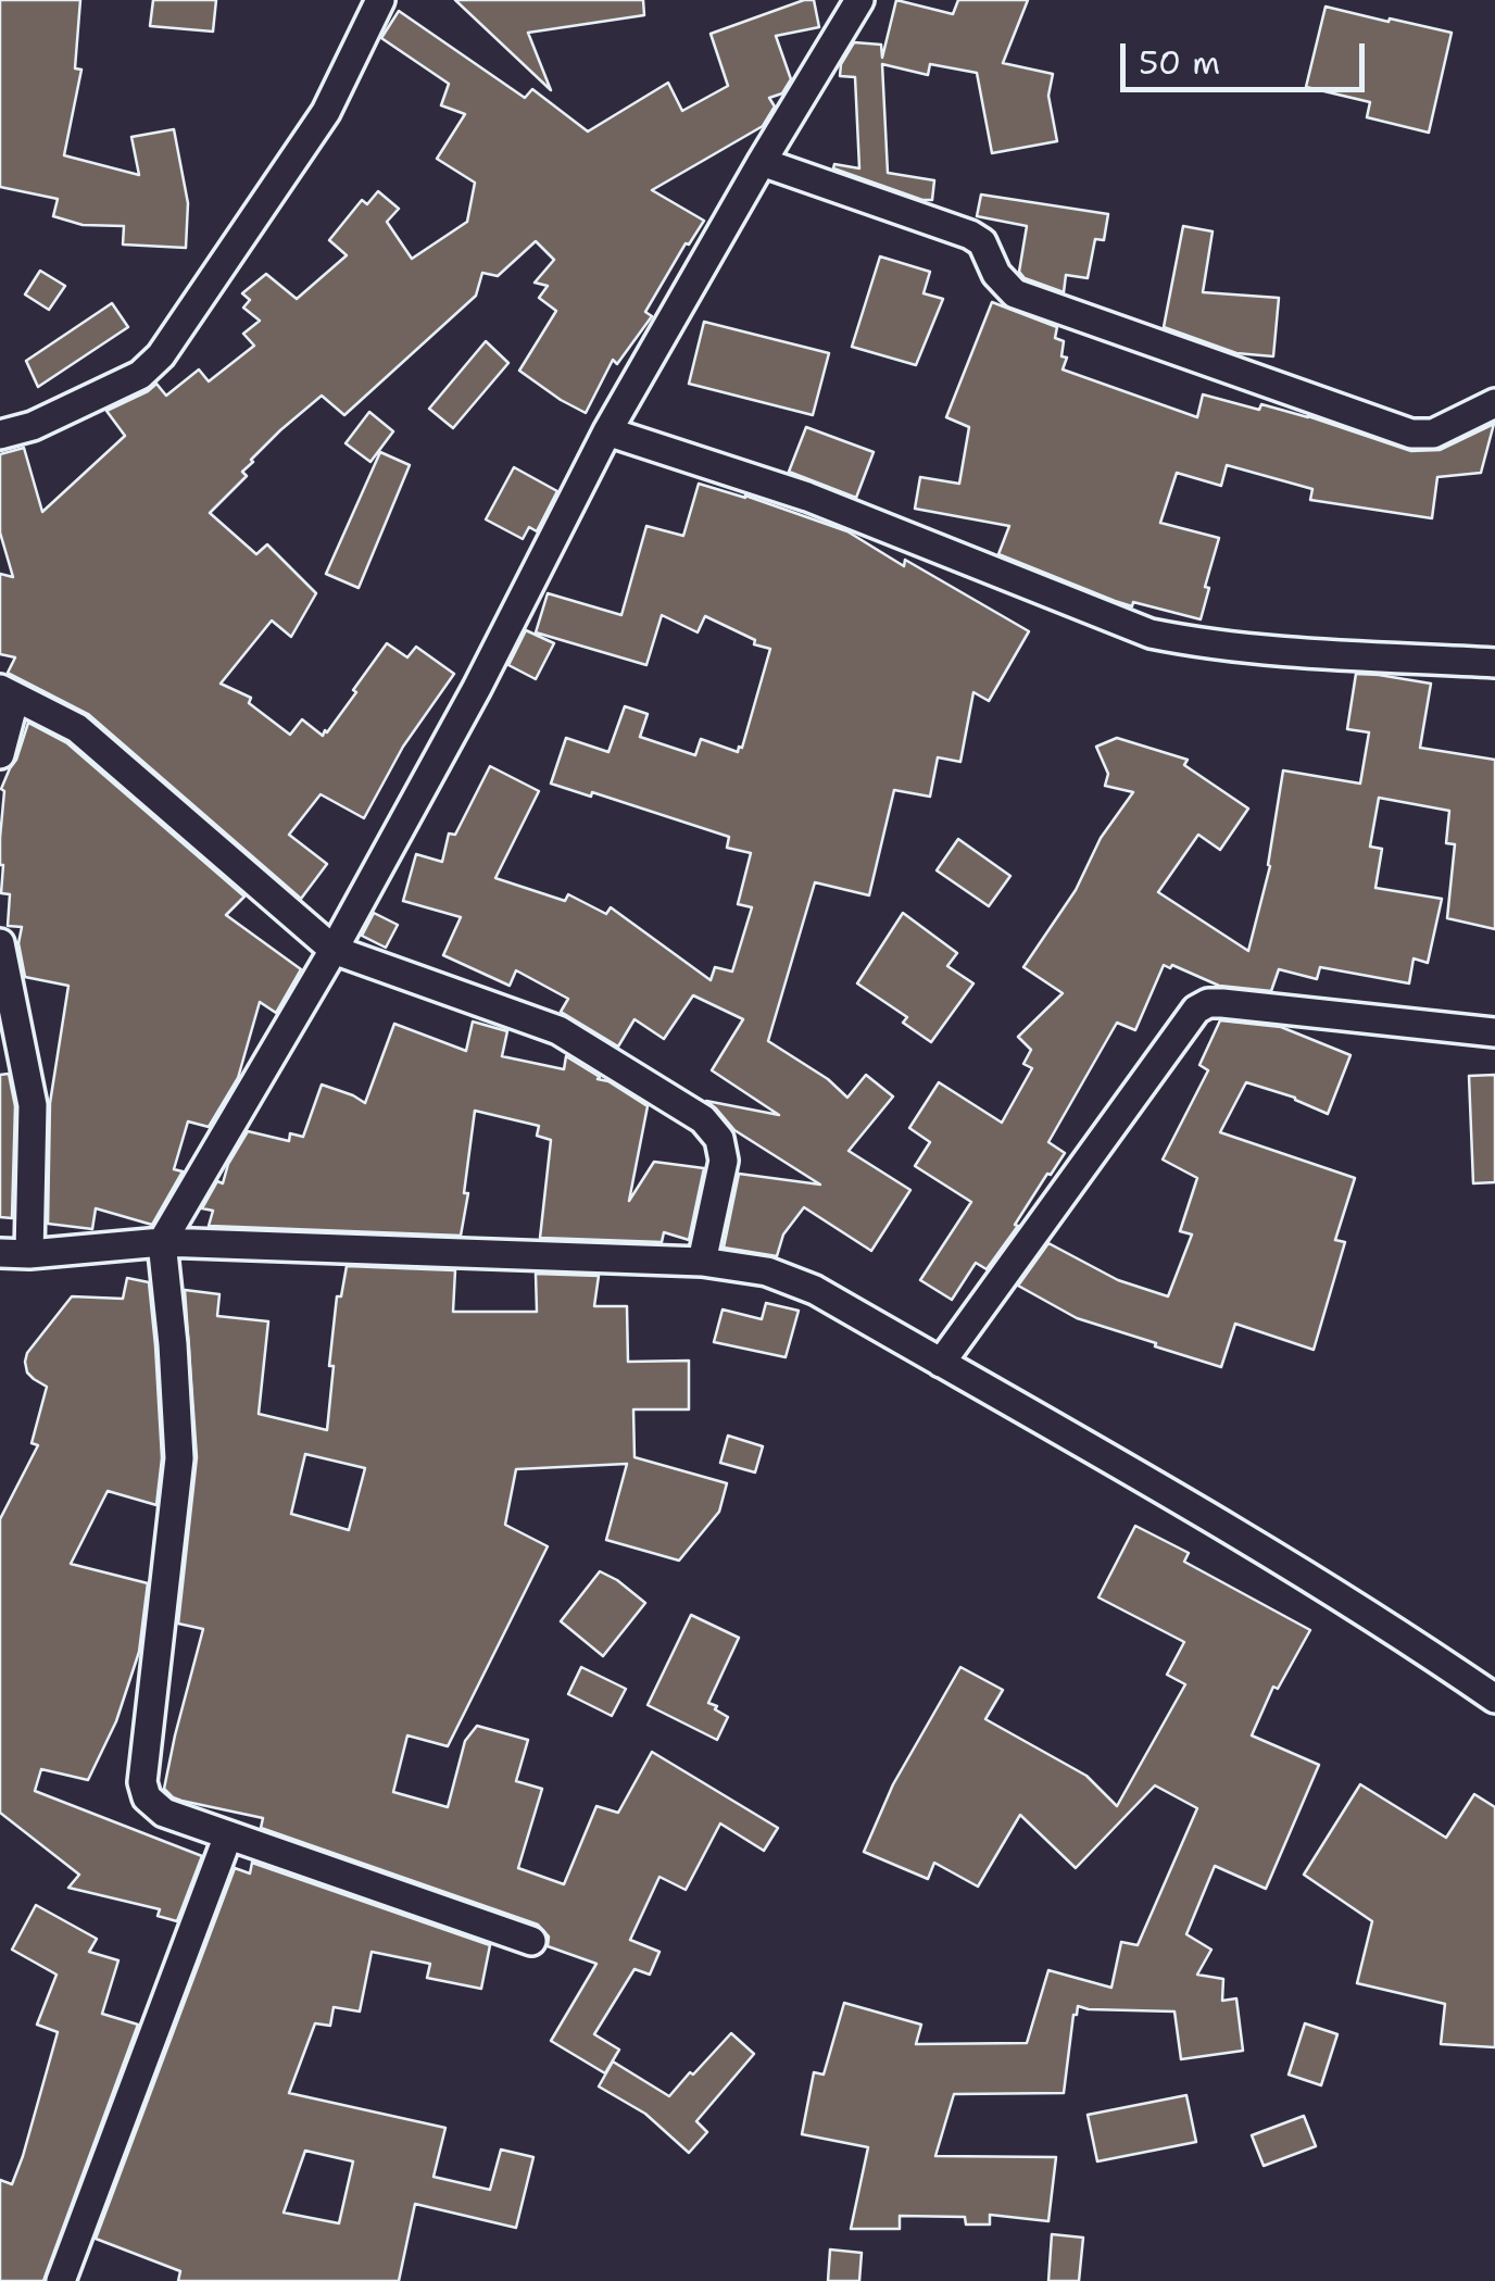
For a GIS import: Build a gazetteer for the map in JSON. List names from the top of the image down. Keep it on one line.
{"scale_bar":"50 m"}
